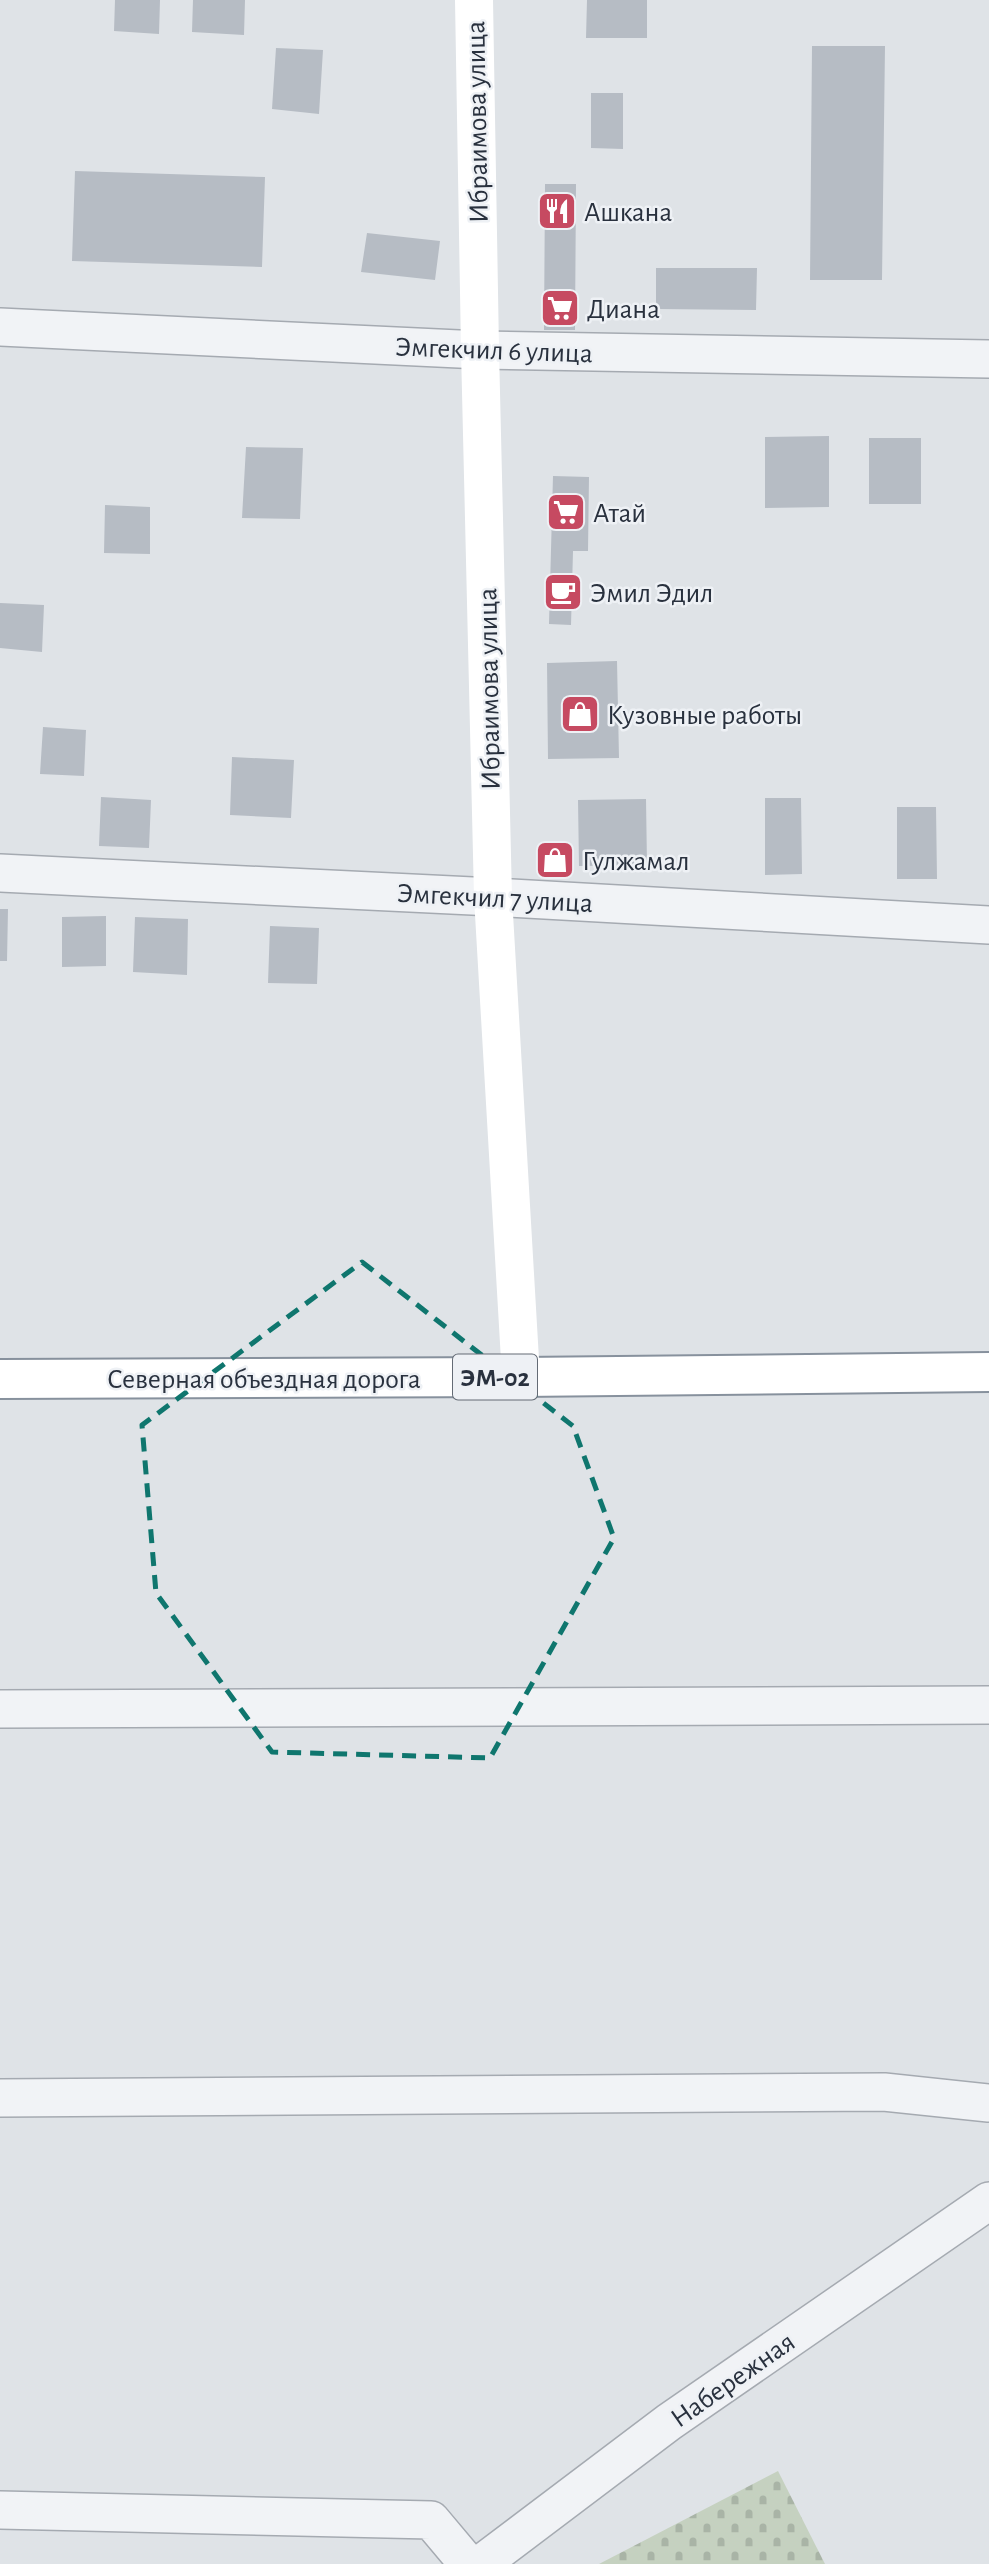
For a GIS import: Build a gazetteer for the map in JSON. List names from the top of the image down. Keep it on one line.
{"streets":{"main road":["Ибраимова улица","ЭМ-02","Северная объездная дорога"],"street":["Эмгекчил 6 улица","Эмгекчил 7 улица","Набережная"]},"crossings":[["Ибраимова улица","Эмгекчил 6 улица"],["Ибраимова улица","Эмгекчил 7 улица"],["Ибраимова улица","Северная объездная дорога"]],"places":{"restaurant":["Ашкана"],"supermarket":["Диана","Атай"],"cafe":["Эмил Эдил"],"shop":["Кузовные работы","Гулжамал"]}}
